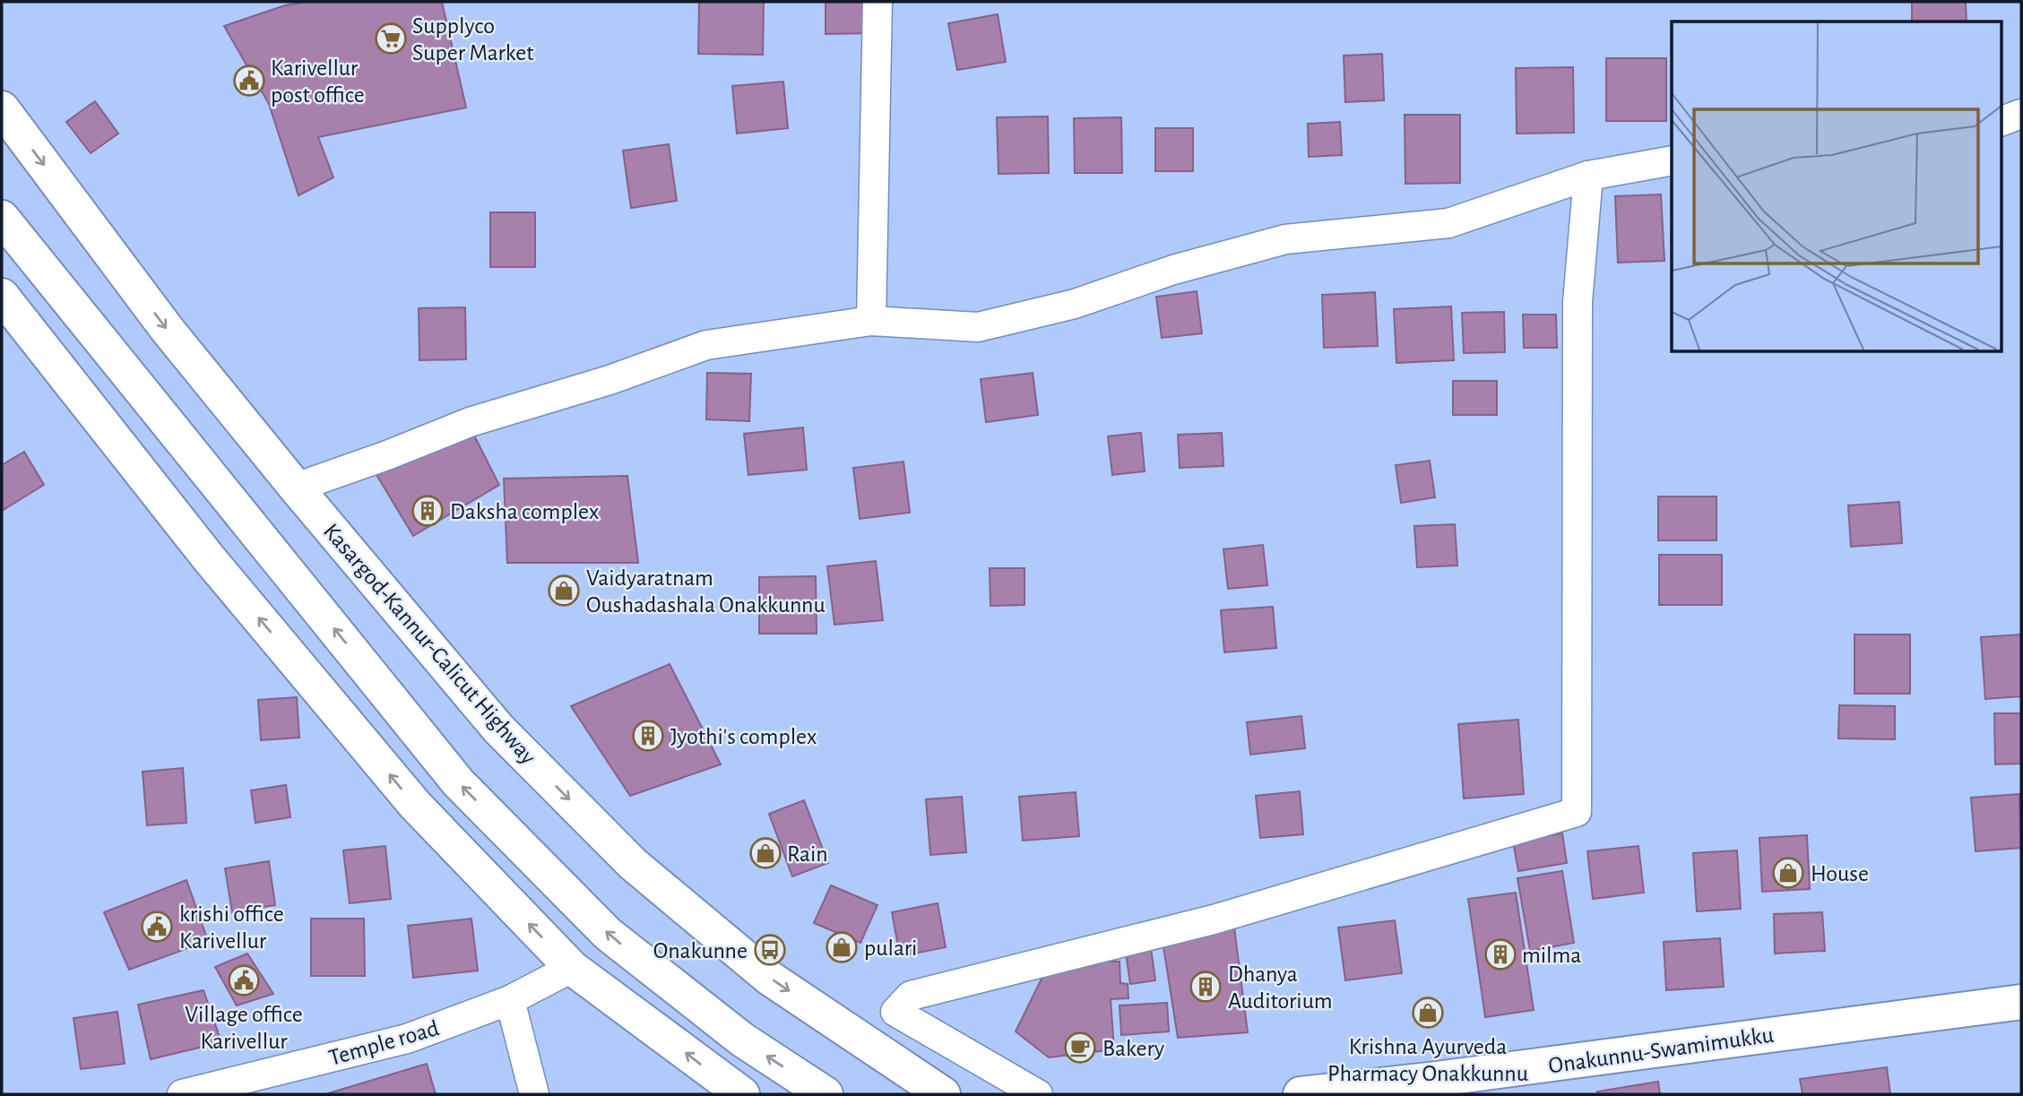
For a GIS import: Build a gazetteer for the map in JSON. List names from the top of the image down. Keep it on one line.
{"streets":{"main road":["Kasargod-Kannur-Calicut Highway","Onakunnu-Swamimukku"],"street":["Temple road"]},"places":{"supermarket":["Supplyco Super Market"],"public building":["Karivellur post office","krishi office Karivellur","Village office Karivellur"],"building":["Daksha complex","Jyothi's complex","milma","Dhanya Auditorium"],"shop":["Vaidyaratnam Oushadashala Onakkunnu","Rain","House","pulari","Krishna Ayurveda Pharmacy Onakkunnu"],"bus stop":["Onakunne"],"cafe":["Bakery"]}}
